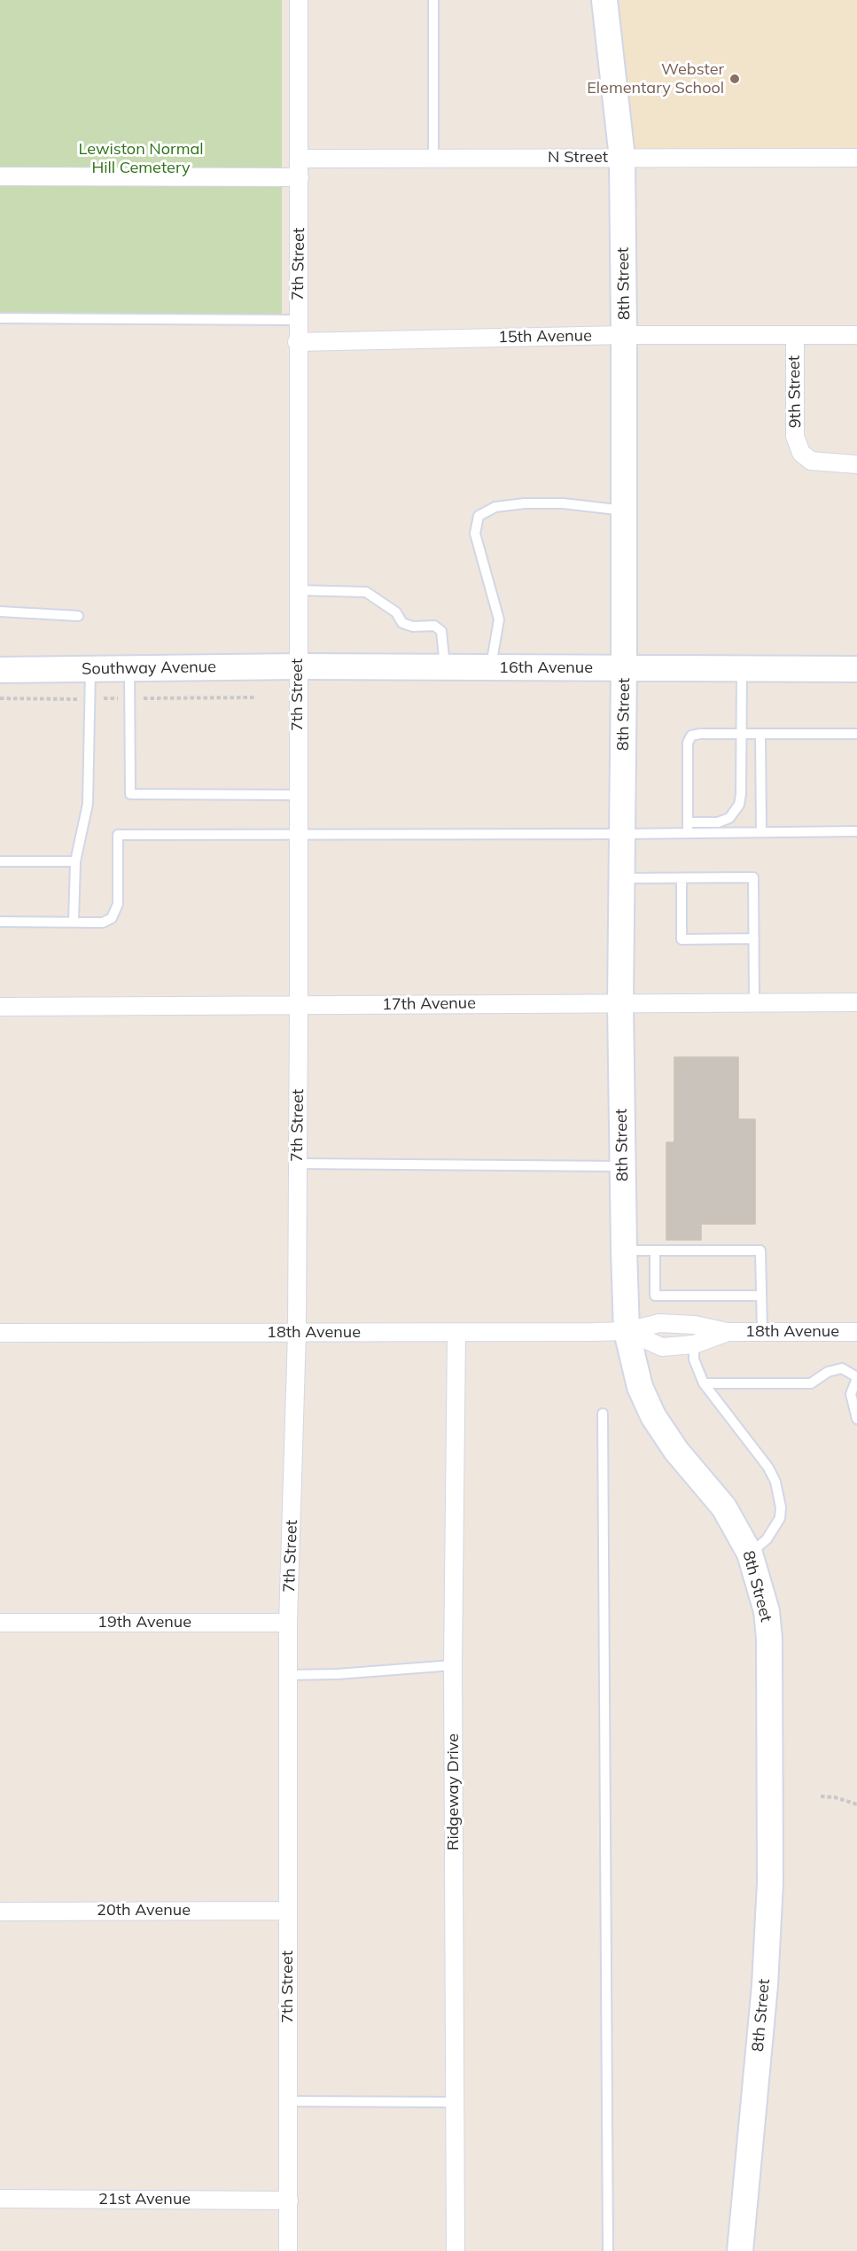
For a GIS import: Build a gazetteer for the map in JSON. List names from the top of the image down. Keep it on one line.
{"streets":{"main road":["8th Street","Southway Avenue","16th Avenue"],"street":["N Street","7th Street","15th Avenue","9th Street","17th Avenue","18th Avenue","19th Avenue","Ridgeway Drive","20th Avenue","21st Avenue"]},"crossings":[["N Street","7th Street"],["N Street","8th Street"],["7th Street","15th Avenue"],["7th Street","Southway Avenue"],["7th Street","16th Avenue"],["7th Street","17th Avenue"],["7th Street","18th Avenue"],["7th Street","19th Avenue"],["7th Street","20th Avenue"],["7th Street","21st Avenue"],["8th Street","15th Avenue"],["8th Street","16th Avenue"],["8th Street","17th Avenue"],["8th Street","18th Avenue"],["15th Avenue","9th Street"],["Southway Avenue","16th Avenue"],["18th Avenue","Ridgeway Drive"]],"parks":["Lewiston Normal Hill Cemetery"],"places":["Webster Elementary School"]}
